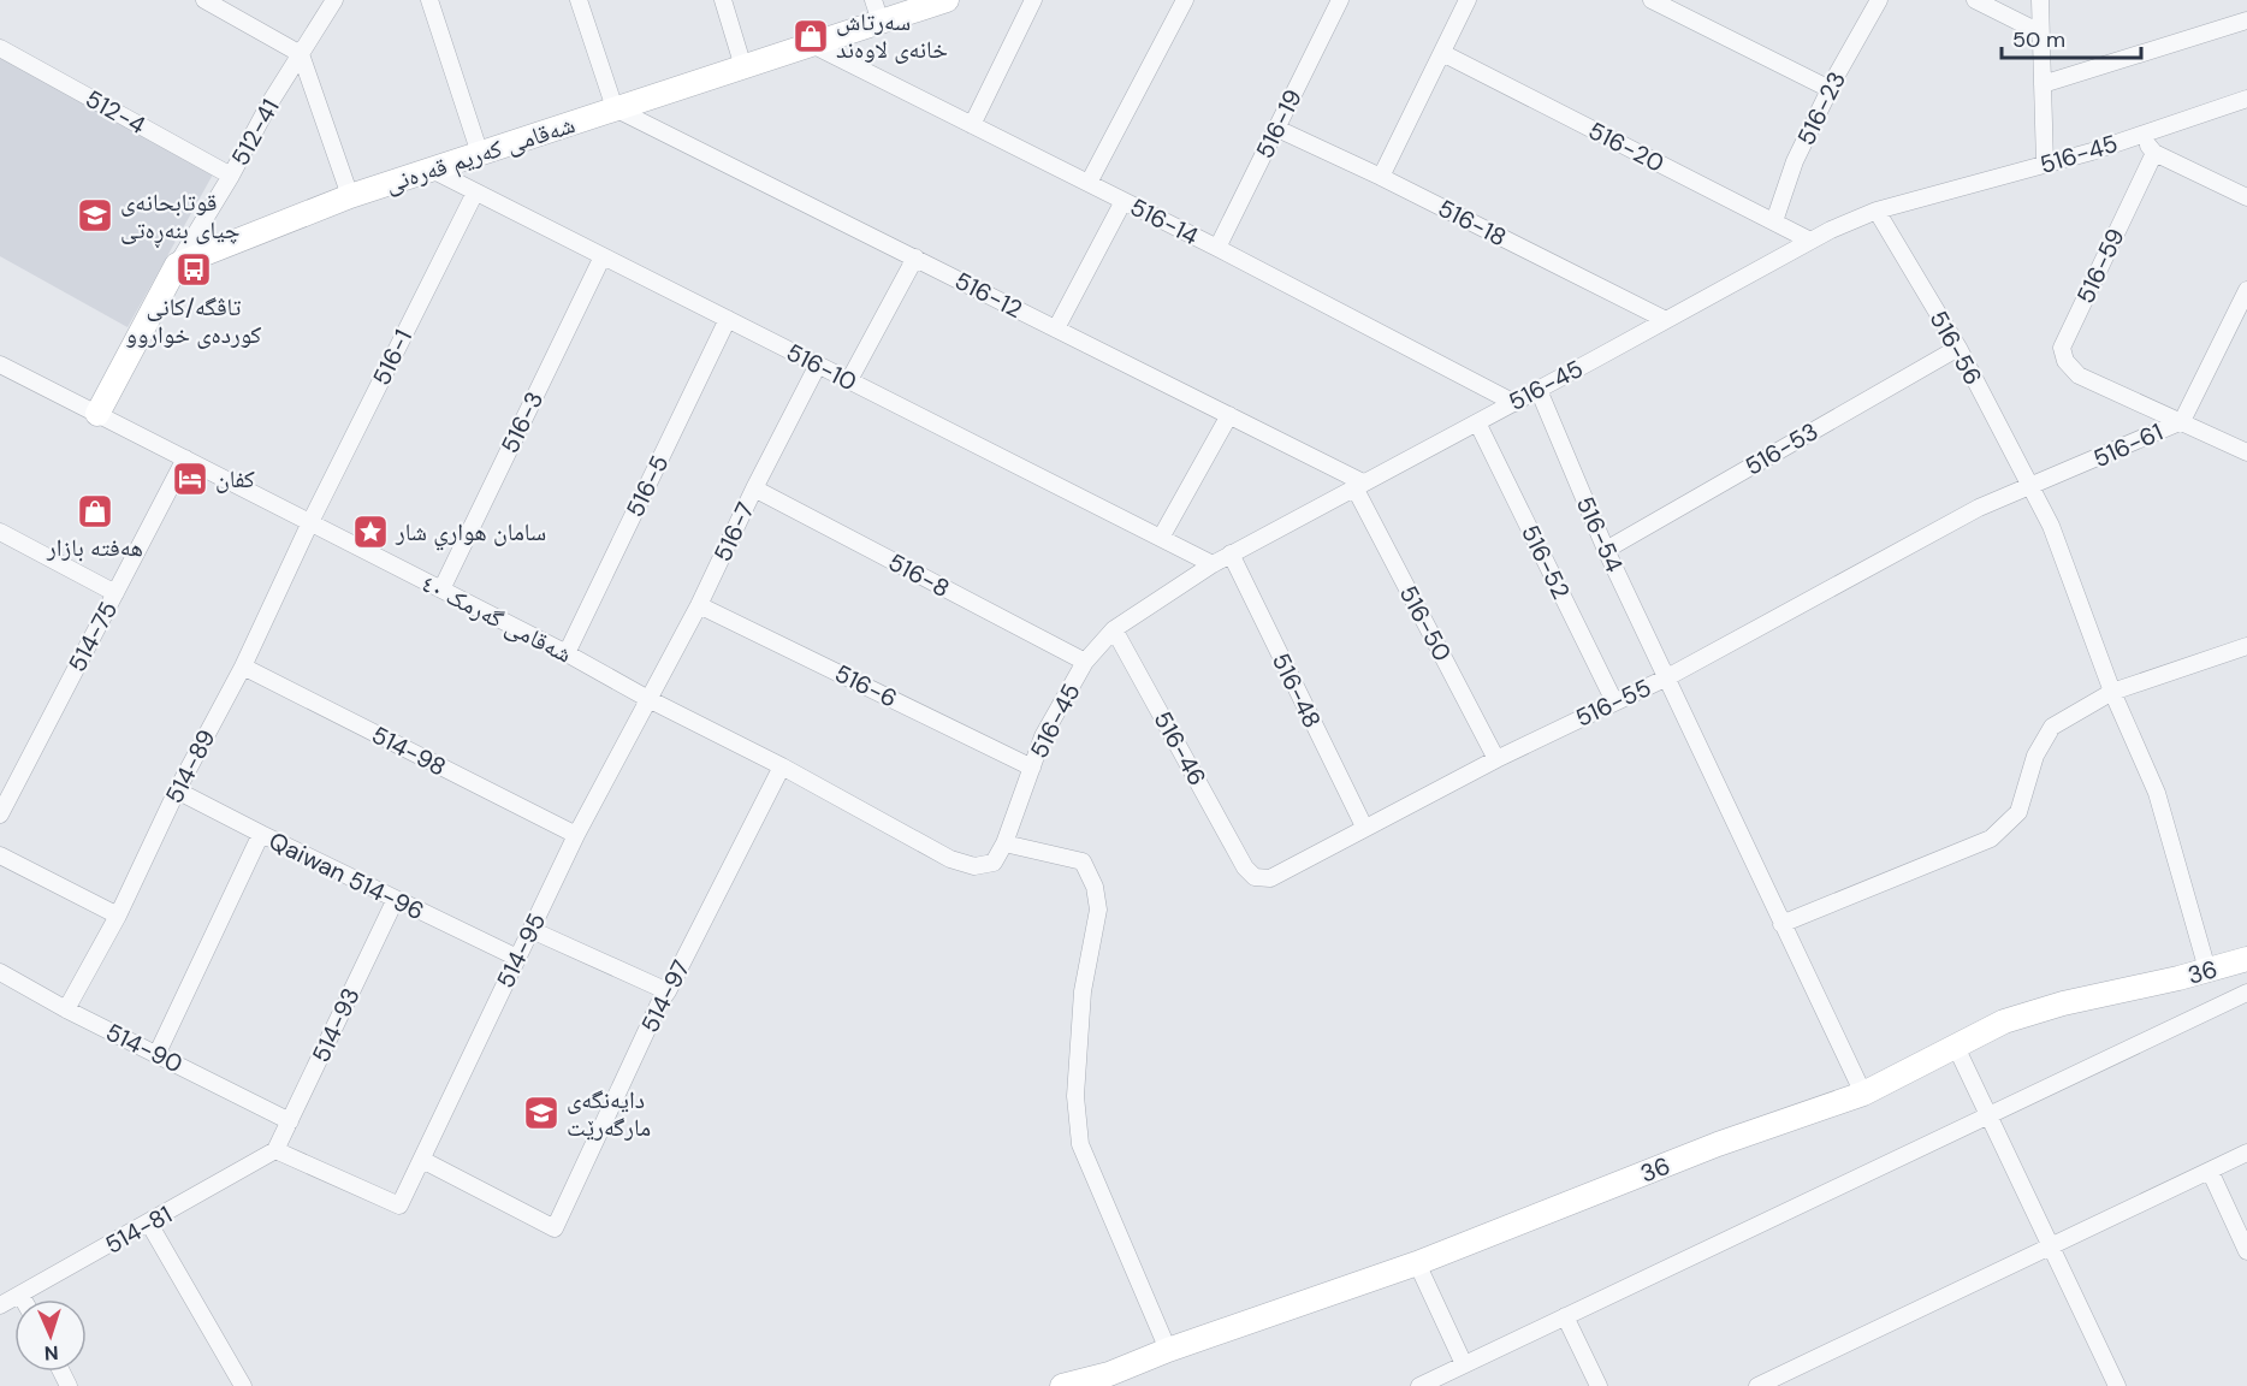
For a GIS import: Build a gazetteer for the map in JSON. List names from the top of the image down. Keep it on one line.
{"streets":{"street":["516-23","512-4","516-19","512-41","516-20","شەقامی کەریم قەرەنی","516-45","516-14","516-18","516-59","516-12","516-56","516-1","516-10","516-3","516-61","516-53","516-5","516-7","516-54","516-52","516-8","شەقامی گەرمک ٤٠","516-50","514-75","516-6","516-48","516-55","516-46","514-98","514-89","Qaiwan 514-96","514-95","36","514-97","514-93","514-90","514-81"]},"crossings":[["516-23","516-20"],["512-4","512-41"],["516-19","516-14"],["516-19","516-18"],["512-41","شەقامی کەریم قەرەنی"],["516-20","516-45"],["شەقامی کەریم قەرەنی","516-14"],["شەقامی کەریم قەرەنی","516-12"],["شەقامی کەریم قەرەنی","516-10"],["516-45","516-14"],["516-45","516-18"],["516-45","516-12"],["516-45","516-56"],["516-45","516-10"],["516-45","516-54"],["516-45","516-52"],["516-45","516-8"],["516-45","شەقامی گەرمک ٤٠"],["516-45","516-50"],["516-45","516-6"],["516-45","516-48"],["516-45","516-46"],["516-59","516-61"],["516-12","516-50"],["516-56","516-61"],["516-56","516-53"],["516-56","36"],["516-1","516-10"],["516-1","شەقامی گەرمک ٤٠"],["516-1","514-89"],["516-10","516-3"],["516-10","516-5"],["516-10","516-7"],["516-3","شەقامی گەرمک ٤٠"],["516-61","516-55"],["516-53","516-54"],["516-5","شەقامی گەرمک ٤٠"],["516-7","516-8"],["516-7","شەقامی گەرمک ٤٠"],["516-7","516-6"],["516-7","514-95"],["516-54","516-55"],["516-54","36"],["516-52","516-55"],["شەقامی گەرمک ٤٠","514-75"],["شەقامی گەرمک ٤٠","514-89"],["شەقامی گەرمک ٤٠","514-95"],["شەقامی گەرمک ٤٠","514-97"],["516-50","516-55"],["516-48","516-55"],["516-55","516-46"],["514-98","514-89"],["514-98","514-95"],["514-89","Qaiwan 514-96"],["514-89","514-90"],["Qaiwan 514-96","514-95"],["Qaiwan 514-96","514-93"],["514-95","514-97"],["514-95","514-93"],["514-95","514-81"],["514-93","514-90"],["514-93","514-81"]],"places":{"shop":["سەرتاش خانەی لاوەند","هەفتە بازار"],"school or university":["قوتابحانەی چیای بنەڕەتی","دایەنگەی مارگەرێت"],"bus stop":["تاڤگە/کانی کوردەی خواروو"],"hotel":["كفان"],"place":["سامان هواري شار"]},"scale_bar":"50 m","north":"bottom"}
